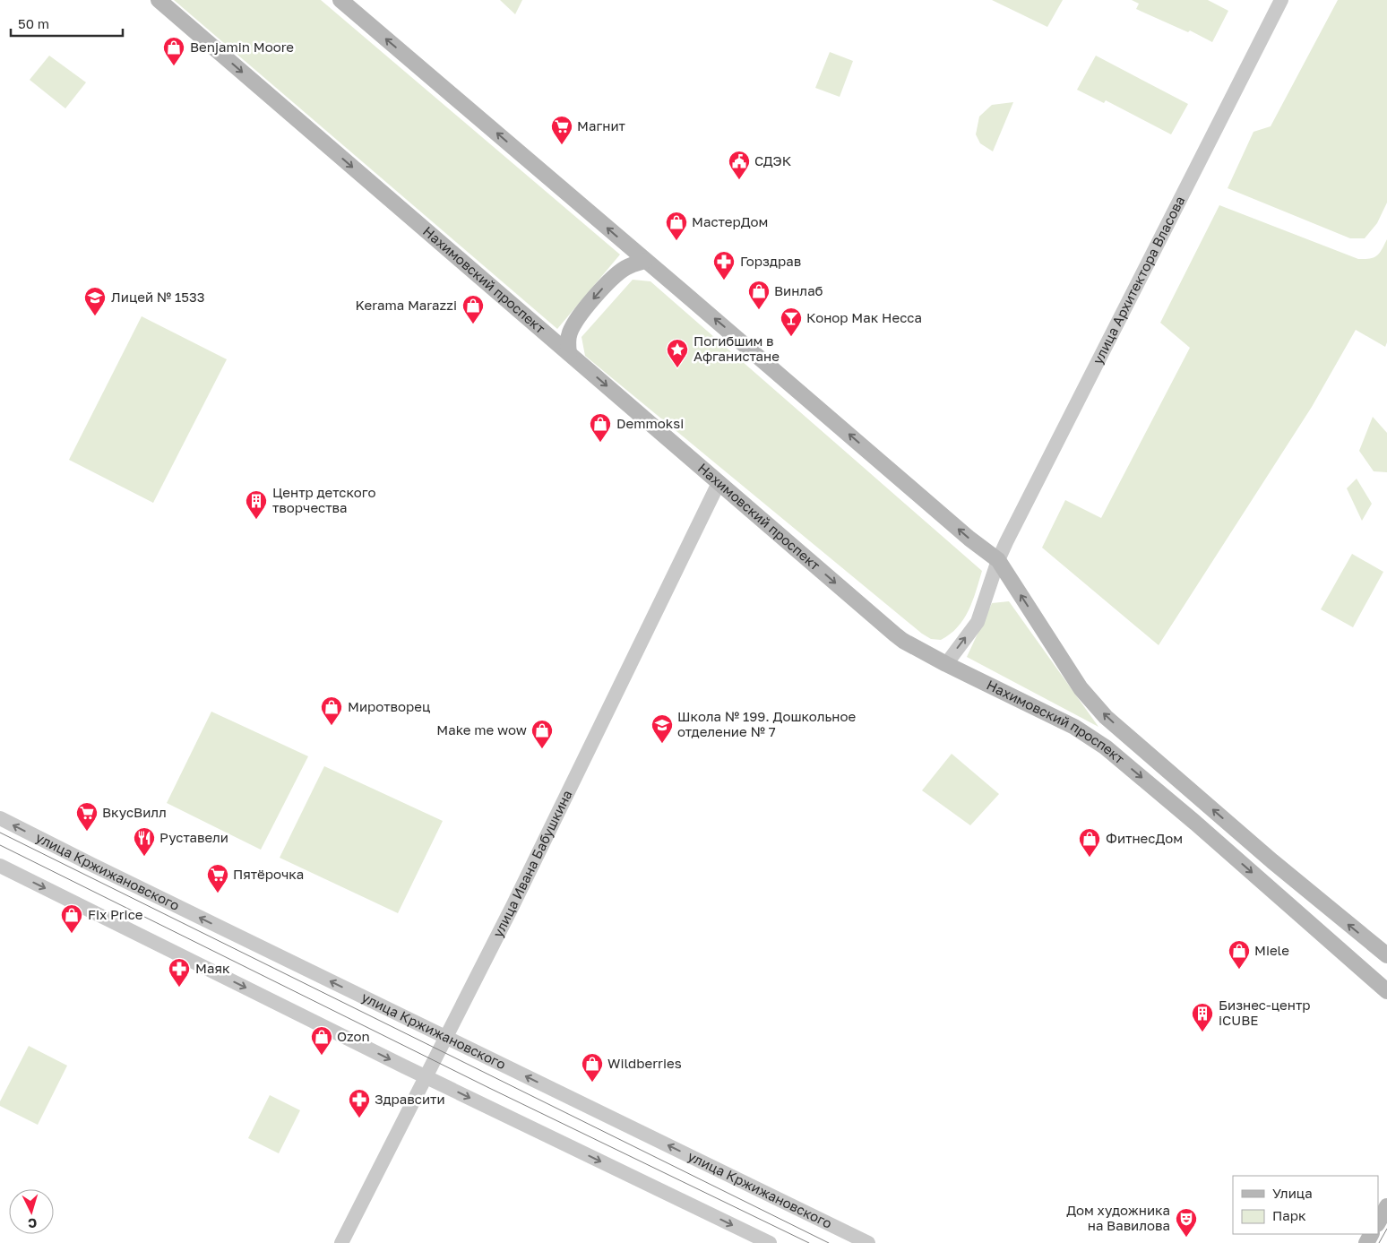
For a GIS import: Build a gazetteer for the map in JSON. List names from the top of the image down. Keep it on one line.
{"streets":{"main road":["Нахимовский проспект"],"street":["улица Архитектора Власова","улица Ивана Бабушкина","улица Кржижановского"]},"crossings":[["Нахимовский проспект","улица Архитектора Власова"],["Нахимовский проспект","улица Ивана Бабушкина"],["улица Ивана Бабушкина","улица Кржижановского"]],"places":{"shop":["Benjamin Moore","МастерДом","Винлаб","Kerama Marazzi","Demmoksi","Миротворец","Make me wow","ФитнесДом","Fix Price","Miele","Ozon","Wildberries"],"supermarket":["Магнит","ВкусВилл","Пятёрочка"],"public building":["СДЭК"],"pharmacy":["Горздрав","Маяк","Здравсити"],"school or university":["Лицей № 1533","Школа № 199. Дошкольное отделение № 7"],"bar":["Конор Мак Несса"],"place":["Погибшим в Афганистане"],"building":["Центр детского творчества","Бизнес-центр iCUBE"],"restaurant":["Руставели"],"theatre":["Дом художника на Вавилова"]},"legend":["Улица","Парк"],"scale_bar":"50 m","north":"bottom"}
